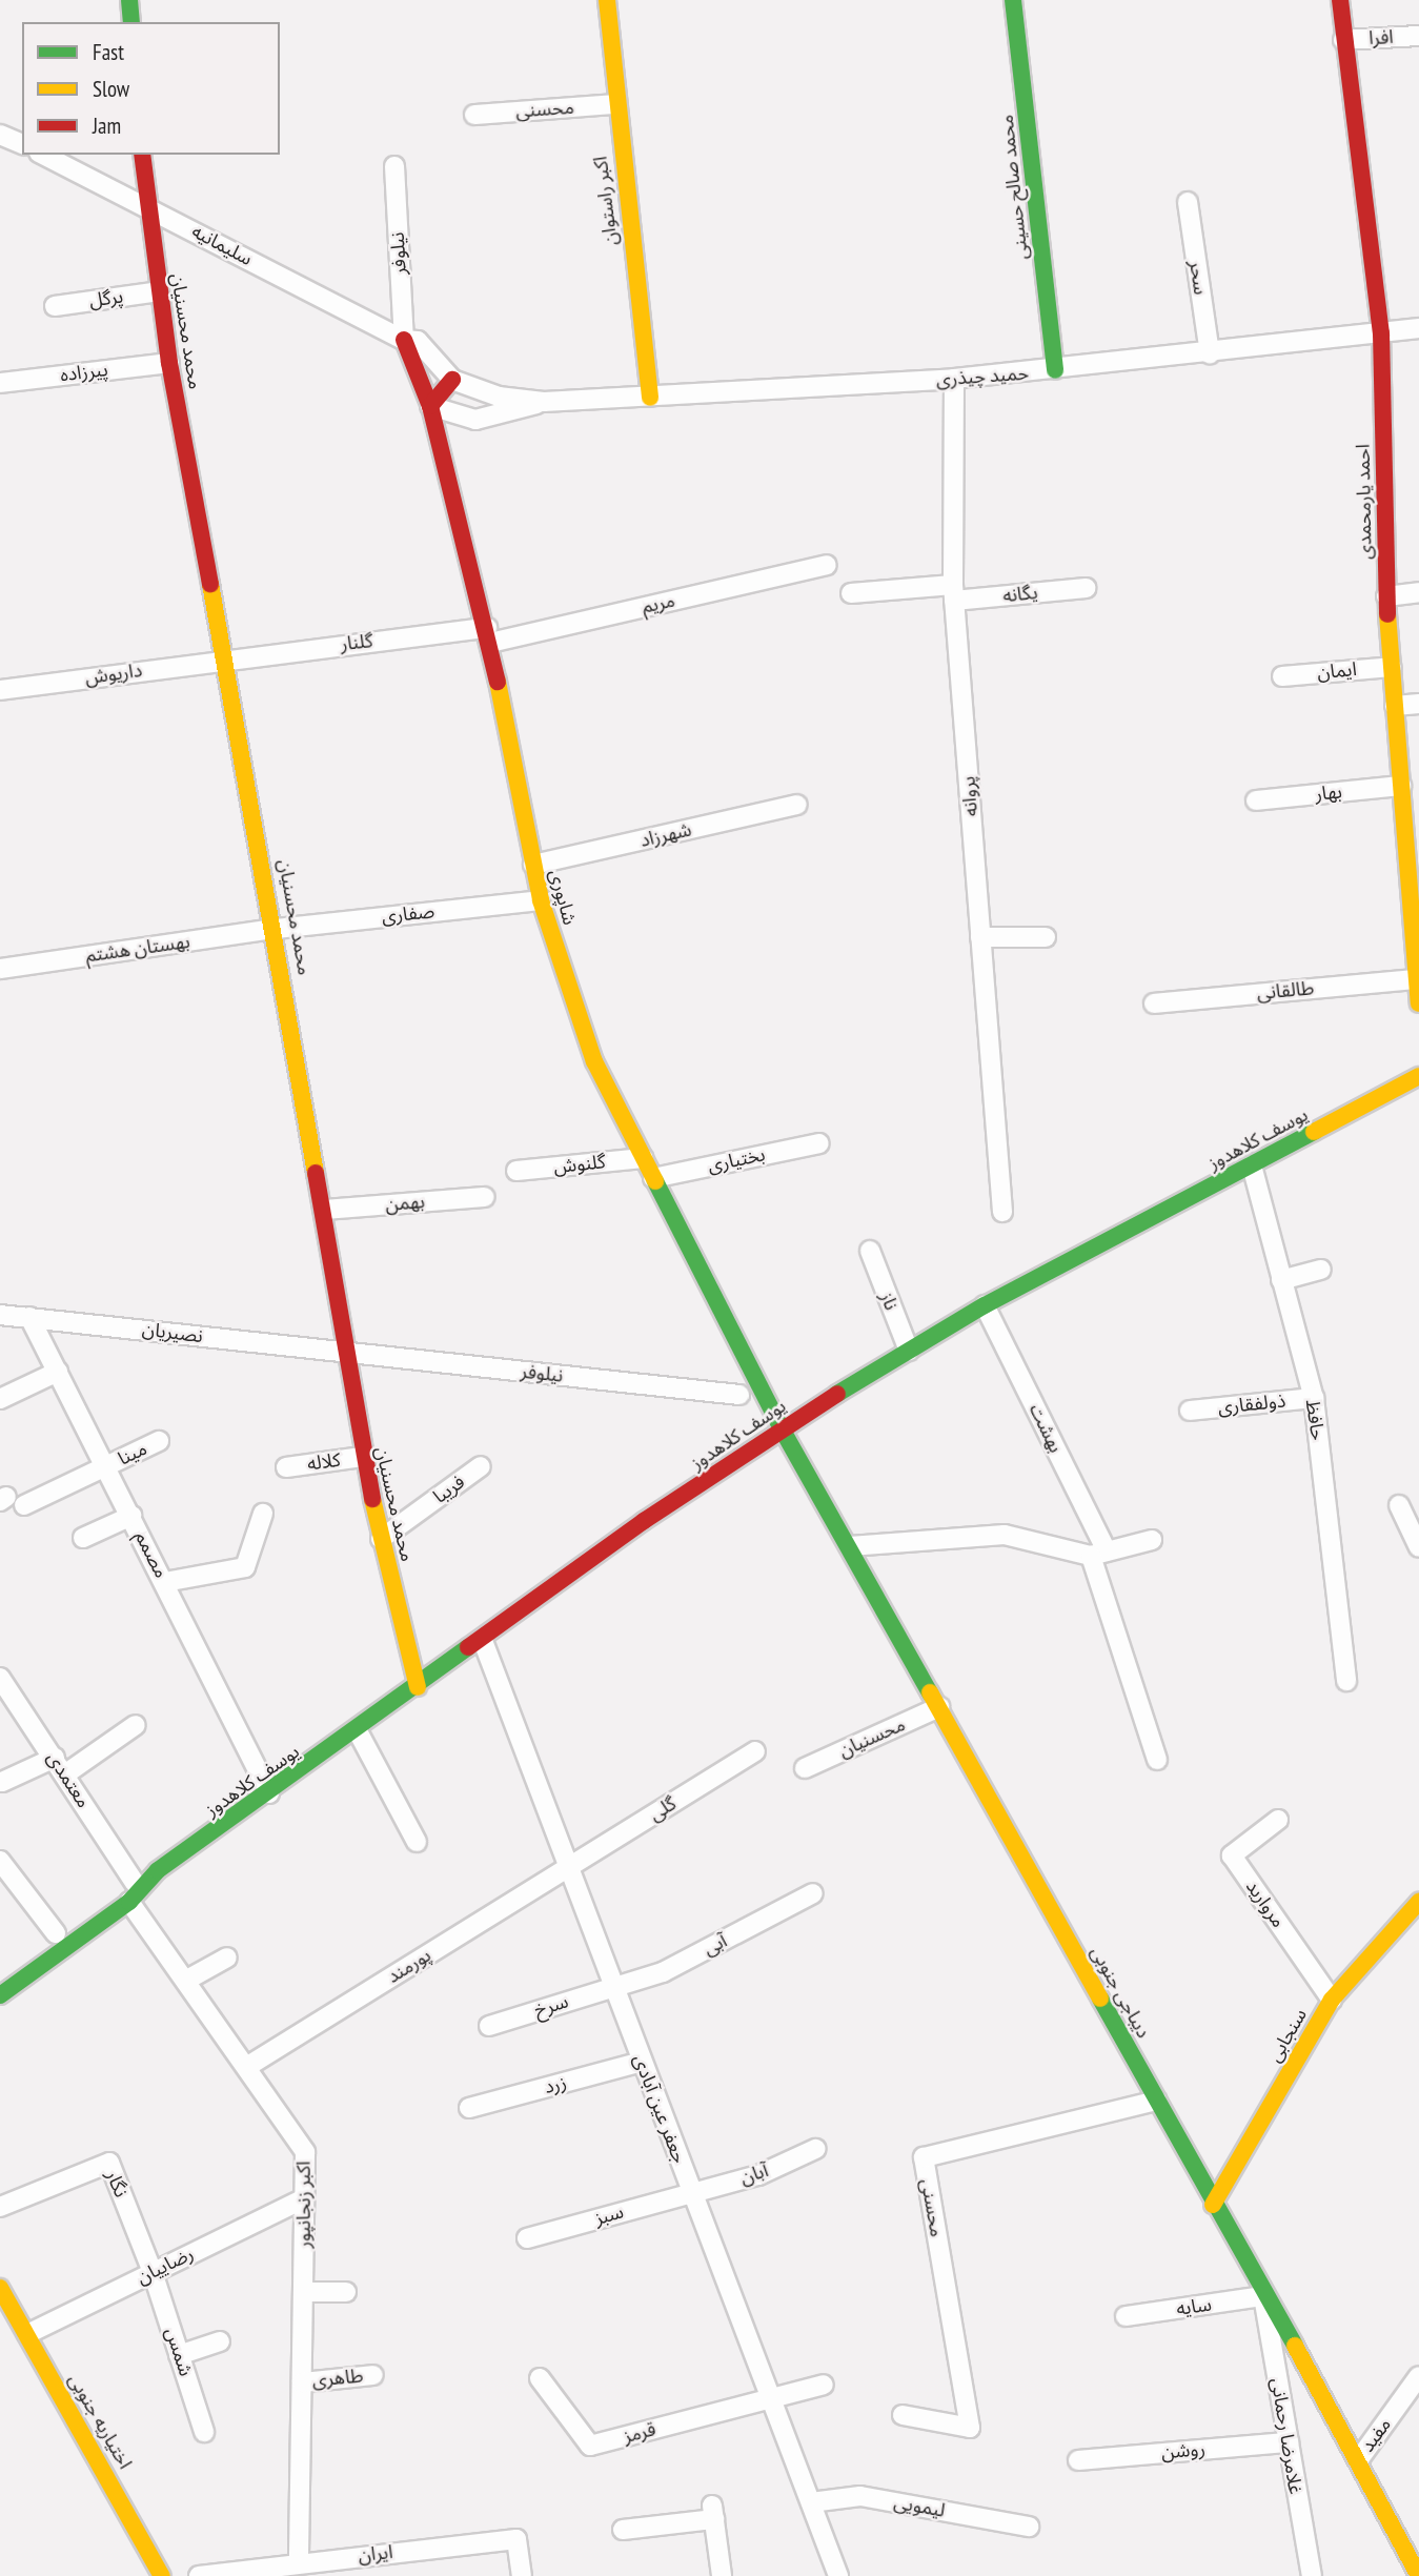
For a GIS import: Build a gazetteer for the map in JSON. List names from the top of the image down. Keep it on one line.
{"streets":{"street":["افرا","محسنی","محمد صالح حسینی","اکبر راستوان","سلیمانیه","نیلوفر","سحر","پرگل","محمد محسنیان","پیرزاده","حمید چیذری","احمد یارمحمدی","یگانه","مریم","گلنار","ایمان","داریوش","بهار","پروانه","شهرزاد","شاپوری","صفاری","بهستان هشتم","طالقانی","یوسف کلاهدوز","بختیاری","گلنوش","بهمن","ناز","نصیریان","ذولفقاری","حافظ","بهشت","مینا","کلاله","فریبا","مصمم","محسنیان","معتمدی","گلی","مروارید","آبی","پورمند","دیباجی جنوبی","سرخ","سنجابی","زرد","جعفر عین آبادی","آبان","نگار","اکبر زنجانپور","سبز","رضاییان","سایه","شمس","طاهری","اختیاریه جنوبی","قرمز","مفید","غلامرضا رحمانی","روشن","لیمویی","ایران"]},"crossings":[["افرا","احمد یارمحمدی"],["محسنی","اکبر راستوان"],["محسنی","دیباجی جنوبی"],["محمد صالح حسینی","حمید چیذری"],["اکبر راستوان","حمید چیذری"],["سلیمانیه","نیلوفر"],["سلیمانیه","محمد محسنیان"],["سلیمانیه","حمید چیذری"],["سلیمانیه","شاپوری"],["نیلوفر","محمد محسنیان"],["نیلوفر","حمید چیذری"],["نیلوفر","شاپوری"],["نیلوفر","نصیریان"],["سحر","حمید چیذری"],["پرگل","محمد محسنیان"],["محمد محسنیان","پیرزاده"],["محمد محسنیان","گلنار"],["محمد محسنیان","داریوش"],["محمد محسنیان","صفاری"],["محمد محسنیان","بهستان هشتم"],["محمد محسنیان","یوسف کلاهدوز"],["محمد محسنیان","بهمن"],["محمد محسنیان","نصیریان"],["محمد محسنیان","کلاله"],["محمد محسنیان","فریبا"],["حمید چیذری","احمد یارمحمدی"],["حمید چیذری","پروانه"],["حمید چیذری","شاپوری"],["احمد یارمحمدی","ایمان"],["احمد یارمحمدی","بهار"],["احمد یارمحمدی","طالقانی"],["یگانه","پروانه"],["مریم","گلنار"],["مریم","شاپوری"],["گلنار","داریوش"],["گلنار","شاپوری"],["شهرزاد","شاپوری"],["شاپوری","صفاری"],["شاپوری","یوسف کلاهدوز"],["شاپوری","بختیاری"],["شاپوری","گلنوش"],["شاپوری","دیباجی جنوبی"],["صفاری","بهستان هشتم"],["یوسف کلاهدوز","ناز"],["یوسف کلاهدوز","حافظ"],["یوسف کلاهدوز","بهشت"],["یوسف کلاهدوز","مصمم"],["یوسف کلاهدوز","دیباجی جنوبی"],["یوسف کلاهدوز","جعفر عین آبادی"],["یوسف کلاهدوز","اکبر زنجانپور"],["نصیریان","مصمم"],["ذولفقاری","حافظ"],["مینا","مصمم"],["محسنیان","دیباجی جنوبی"],["گلی","پورمند"],["گلی","جعفر عین آبادی"],["مروارید","سنجابی"],["آبی","سرخ"],["آبی","جعفر عین آبادی"],["پورمند","جعفر عین آبادی"],["پورمند","اکبر زنجانپور"],["دیباجی جنوبی","سنجابی"],["دیباجی جنوبی","سایه"],["دیباجی جنوبی","مفید"],["دیباجی جنوبی","غلامرضا رحمانی"],["سرخ","جعفر عین آبادی"],["زرد","جعفر عین آبادی"],["جعفر عین آبادی","آبان"],["جعفر عین آبادی","سبز"],["جعفر عین آبادی","قرمز"],["جعفر عین آبادی","لیمویی"],["آبان","سبز"],["نگار","رضاییان"],["نگار","شمس"],["اکبر زنجانپور","رضاییان"],["اکبر زنجانپور","طاهری"],["اکبر زنجانپور","ایران"],["رضاییان","شمس"],["رضاییان","اختیاریه جنوبی"],["سایه","غلامرضا رحمانی"],["غلامرضا رحمانی","روشن"]],"legend":["Fast","Slow","Jam"]}
